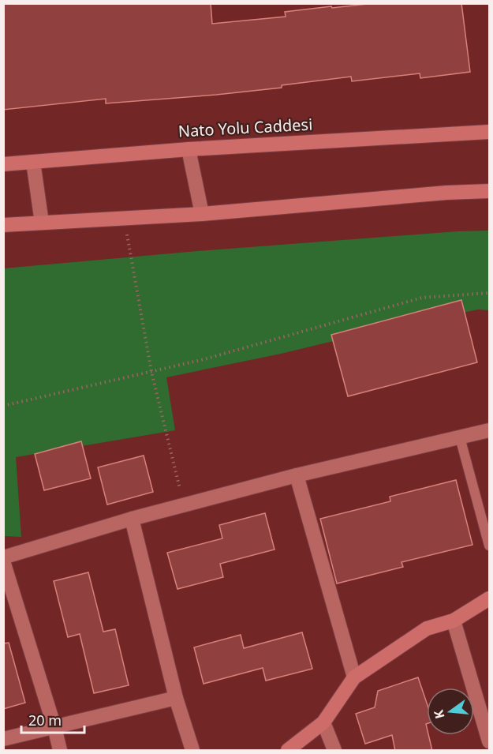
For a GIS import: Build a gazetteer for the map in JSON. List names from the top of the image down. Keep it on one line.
{"streets":{"main road":["Nato Yolu Caddesi"]},"scale_bar":"20 m","north":"left"}
